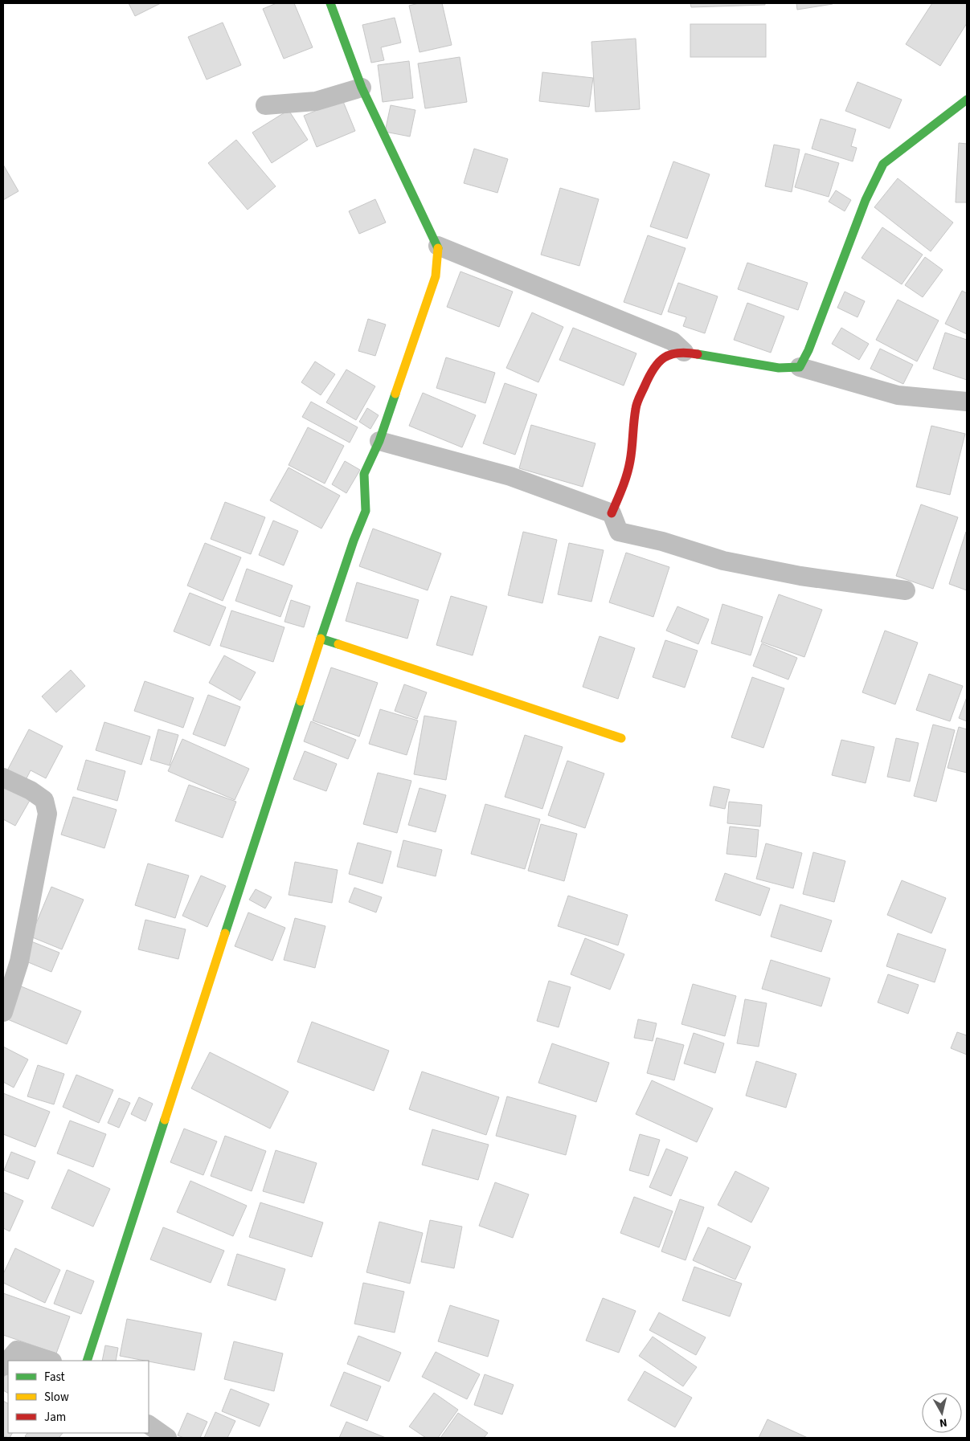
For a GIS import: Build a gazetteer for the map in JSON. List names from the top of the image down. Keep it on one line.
{"legend":["Fast","Slow","Jam"],"north":"bottom"}
